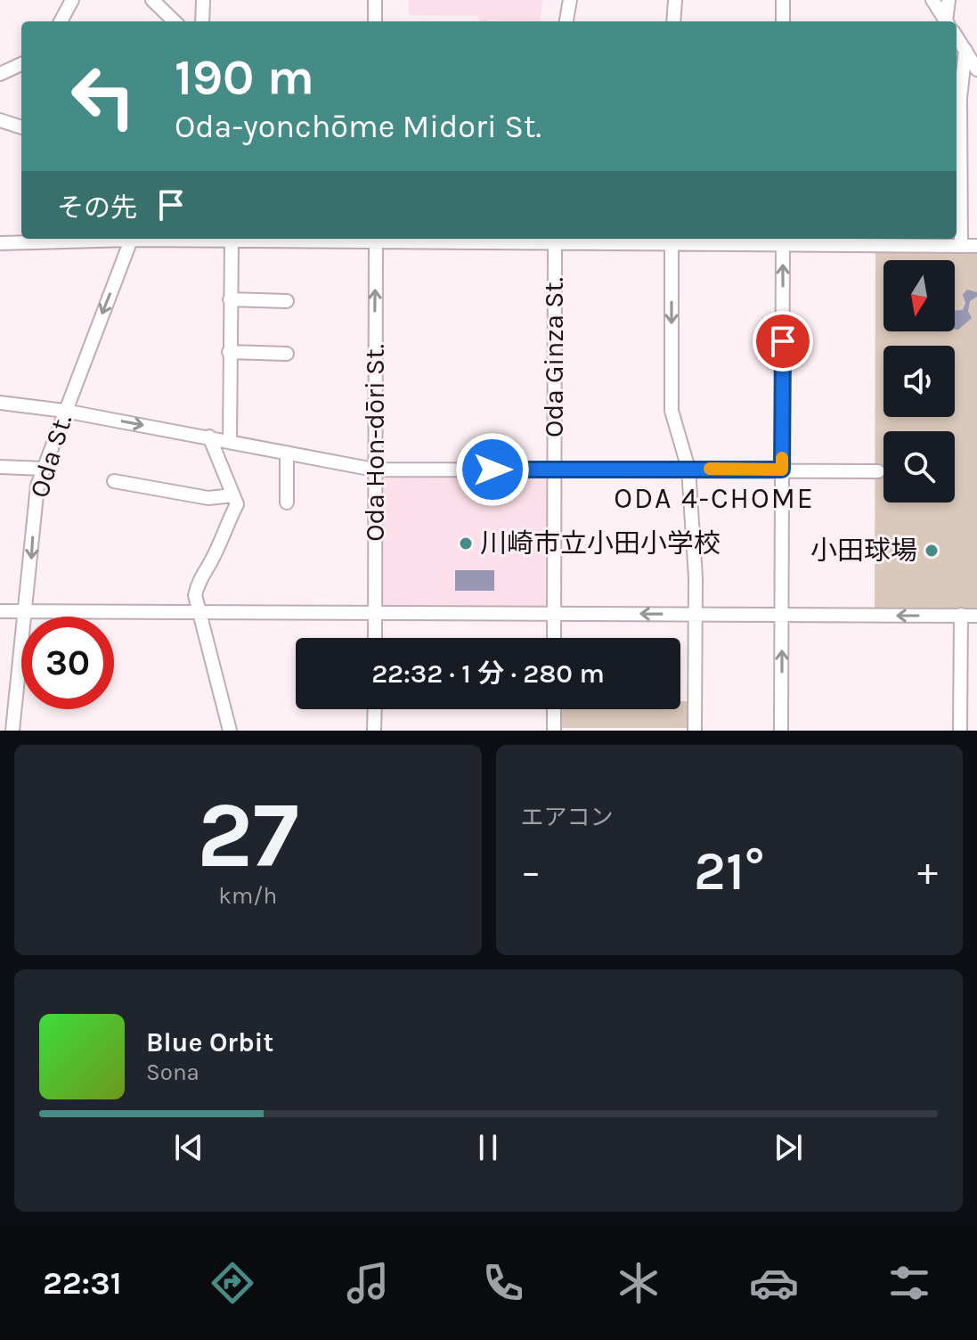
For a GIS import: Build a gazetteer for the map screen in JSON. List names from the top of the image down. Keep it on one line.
{"streets":{"street":["Oda Ginza St.","Oda Hon-dōri St.","Oda St."]},"one_way":["Oda Hon-dōri St.","Oda St."],"districts":["ODA 4-CHOME"],"places":["川崎市立小田小学校","小田球場"],"north":"bottom","page":{"turn":["190 m","Oda-yonchōme Midori St."],"then":"その先","limit":"30","trip":"22:32 · 1 分 · 280 m","tile":[["27","km/h"],"エアコン"],"heat":["−","21°","+"],"song":["Blue Orbit","Sona"],"tabs":"22:31"}}
